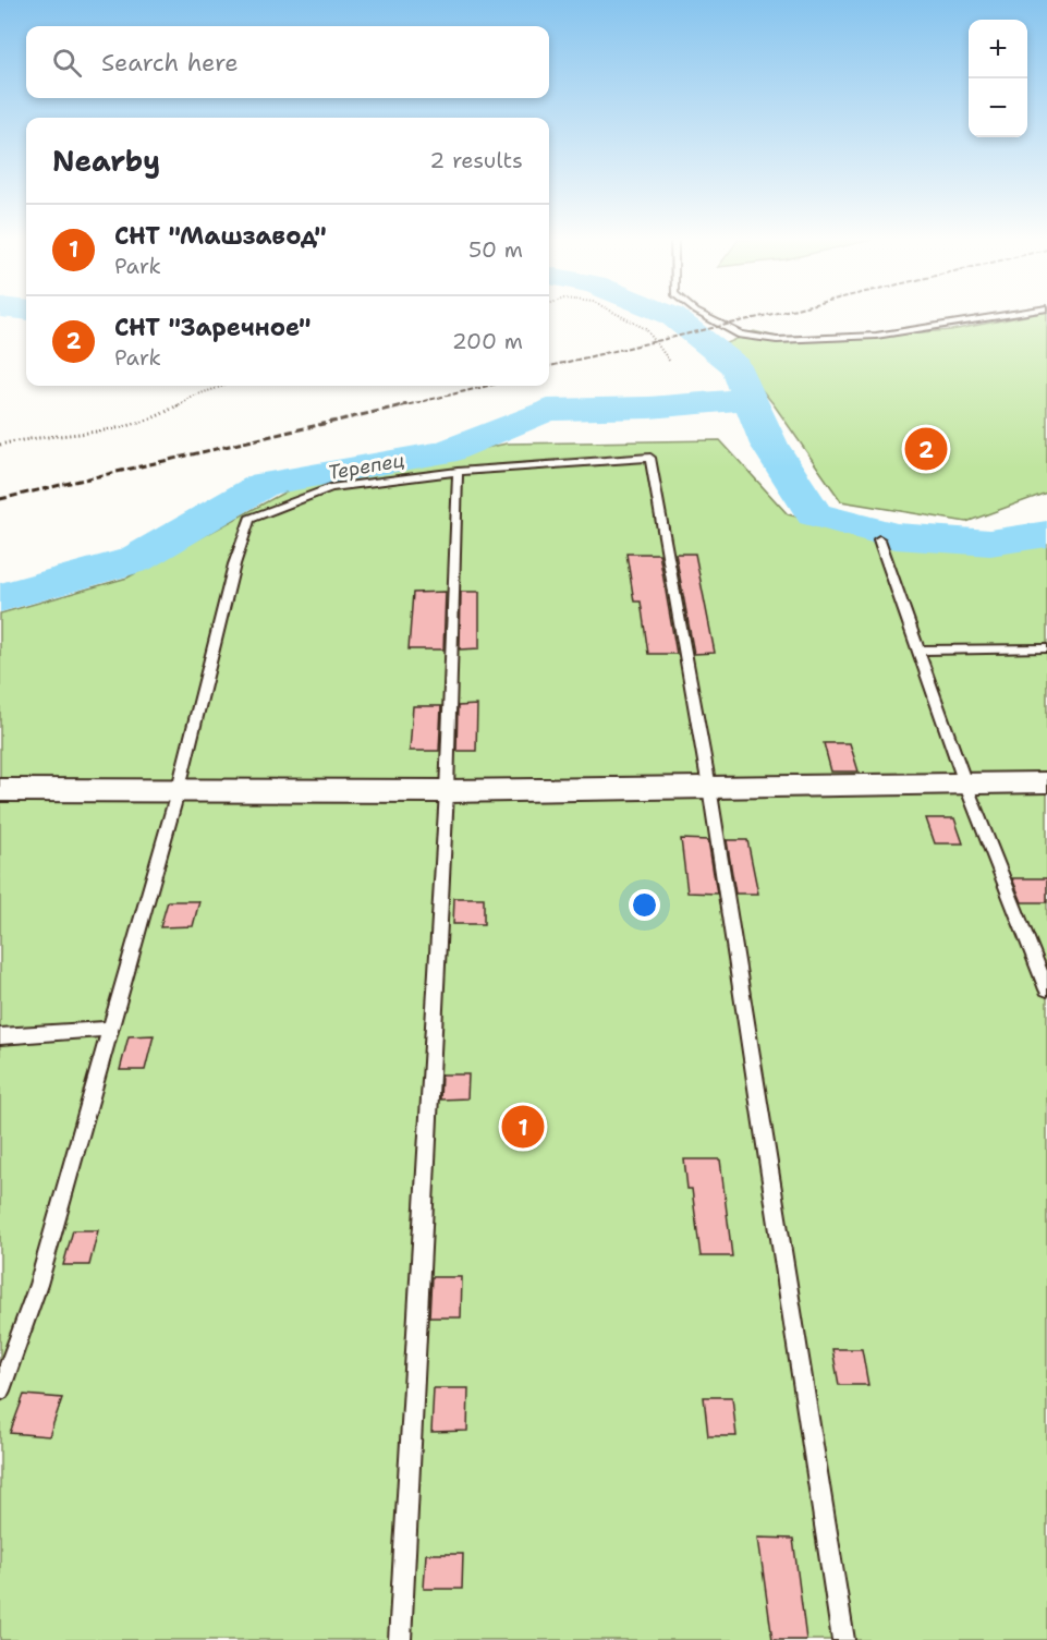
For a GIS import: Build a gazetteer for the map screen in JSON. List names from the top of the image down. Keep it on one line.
{"water":["Терепец"],"page":{"map_buttons":["+","−"],"search":"Search here","heading":["Nearby","2 results"],"list":[{"mark":"1","name":"СНТ \"Машзавод\"","note":"Park","value":"50 m"},{"mark":"2","name":"СНТ \"Заречное\"","note":"Park","value":"200 m"}],"pins":["2","1"]}}
